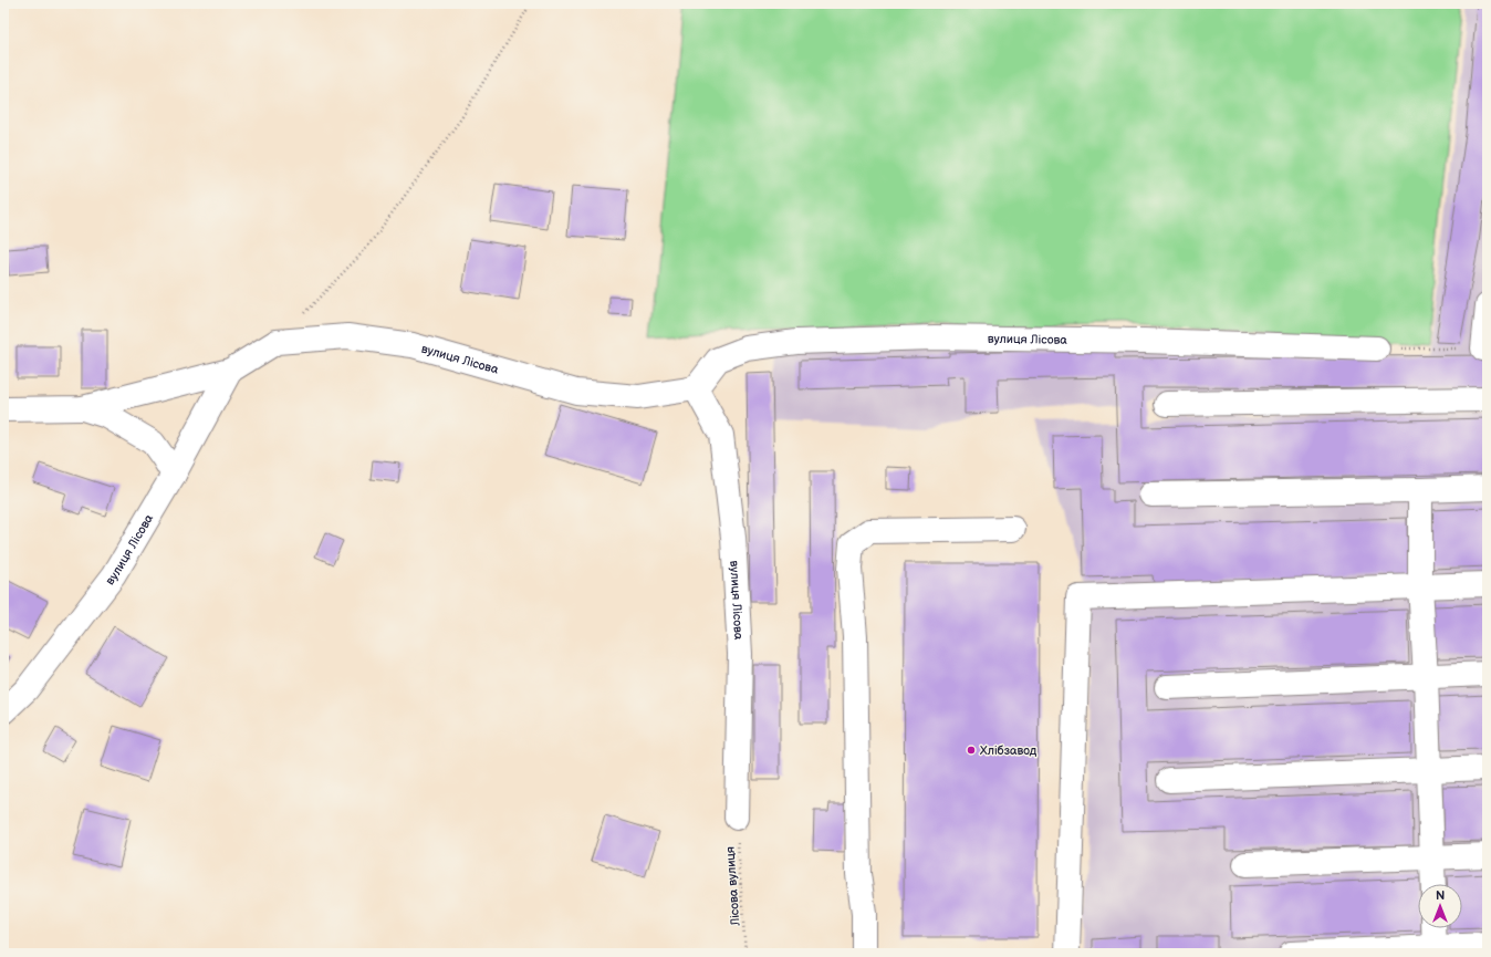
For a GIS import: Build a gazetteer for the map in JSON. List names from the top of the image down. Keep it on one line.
{"streets":{"street":["вулиця Лісова"],"path":["Лісова вулиця"]},"crossings":[["вулиця Лісова","Лісова вулиця"]],"places":["Хлібзавод"],"north":"top"}
